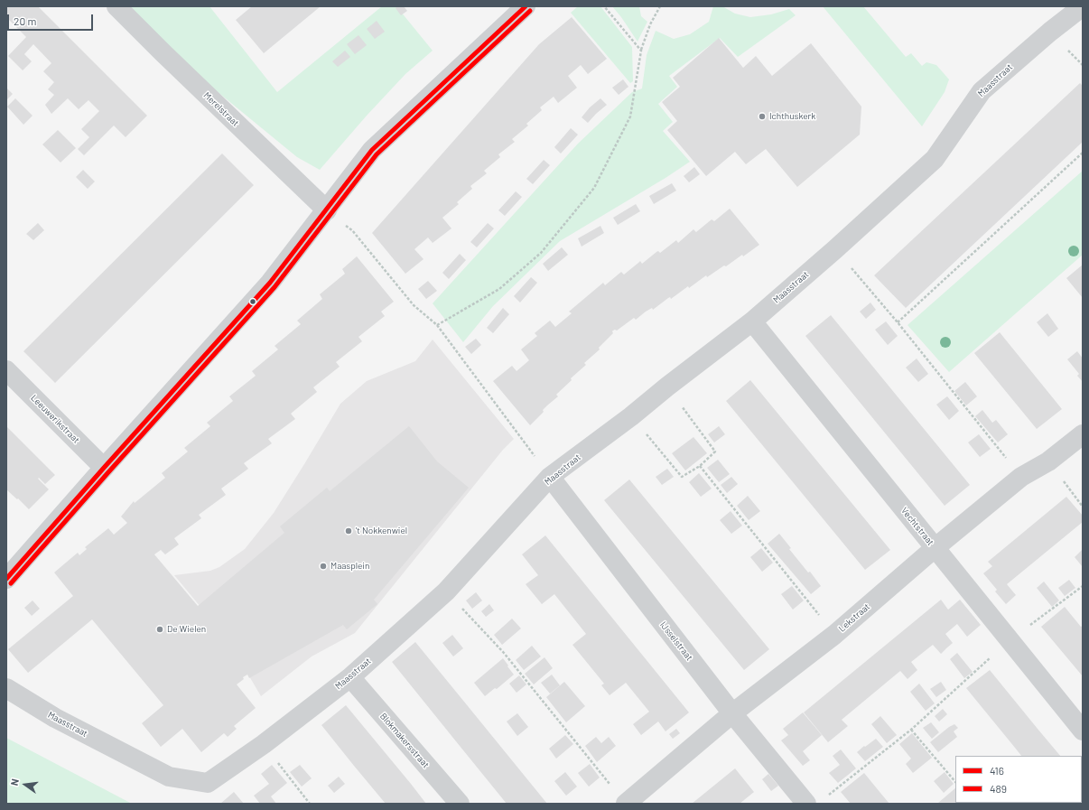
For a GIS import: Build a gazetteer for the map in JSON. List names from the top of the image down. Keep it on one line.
{"streets":{"street":["Maasstraat","Merelstraat","Leeuwerikstraat","Vechtstraat","Lekstraat","IJsselstraat","Blokmakersstraat"]},"crossings":[["Maasstraat","Vechtstraat"],["Maasstraat","IJsselstraat"],["Maasstraat","Blokmakersstraat"],["Vechtstraat","Lekstraat"],["Lekstraat","IJsselstraat"]],"places":["Ichthuskerk","'t Nokkenwiel","Maasplein","De Wielen"],"lines":["transit line 416","transit line 489"],"legend":["416","489"],"scale_bar":"20 m","north":"left"}
